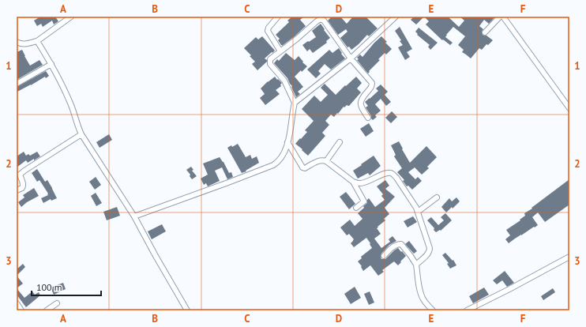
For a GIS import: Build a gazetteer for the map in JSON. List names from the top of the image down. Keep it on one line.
{"scale_bar":"100 m","grid":{"columns":["A","B","C","D","E","F"],"rows":["1","2","3"]}}
